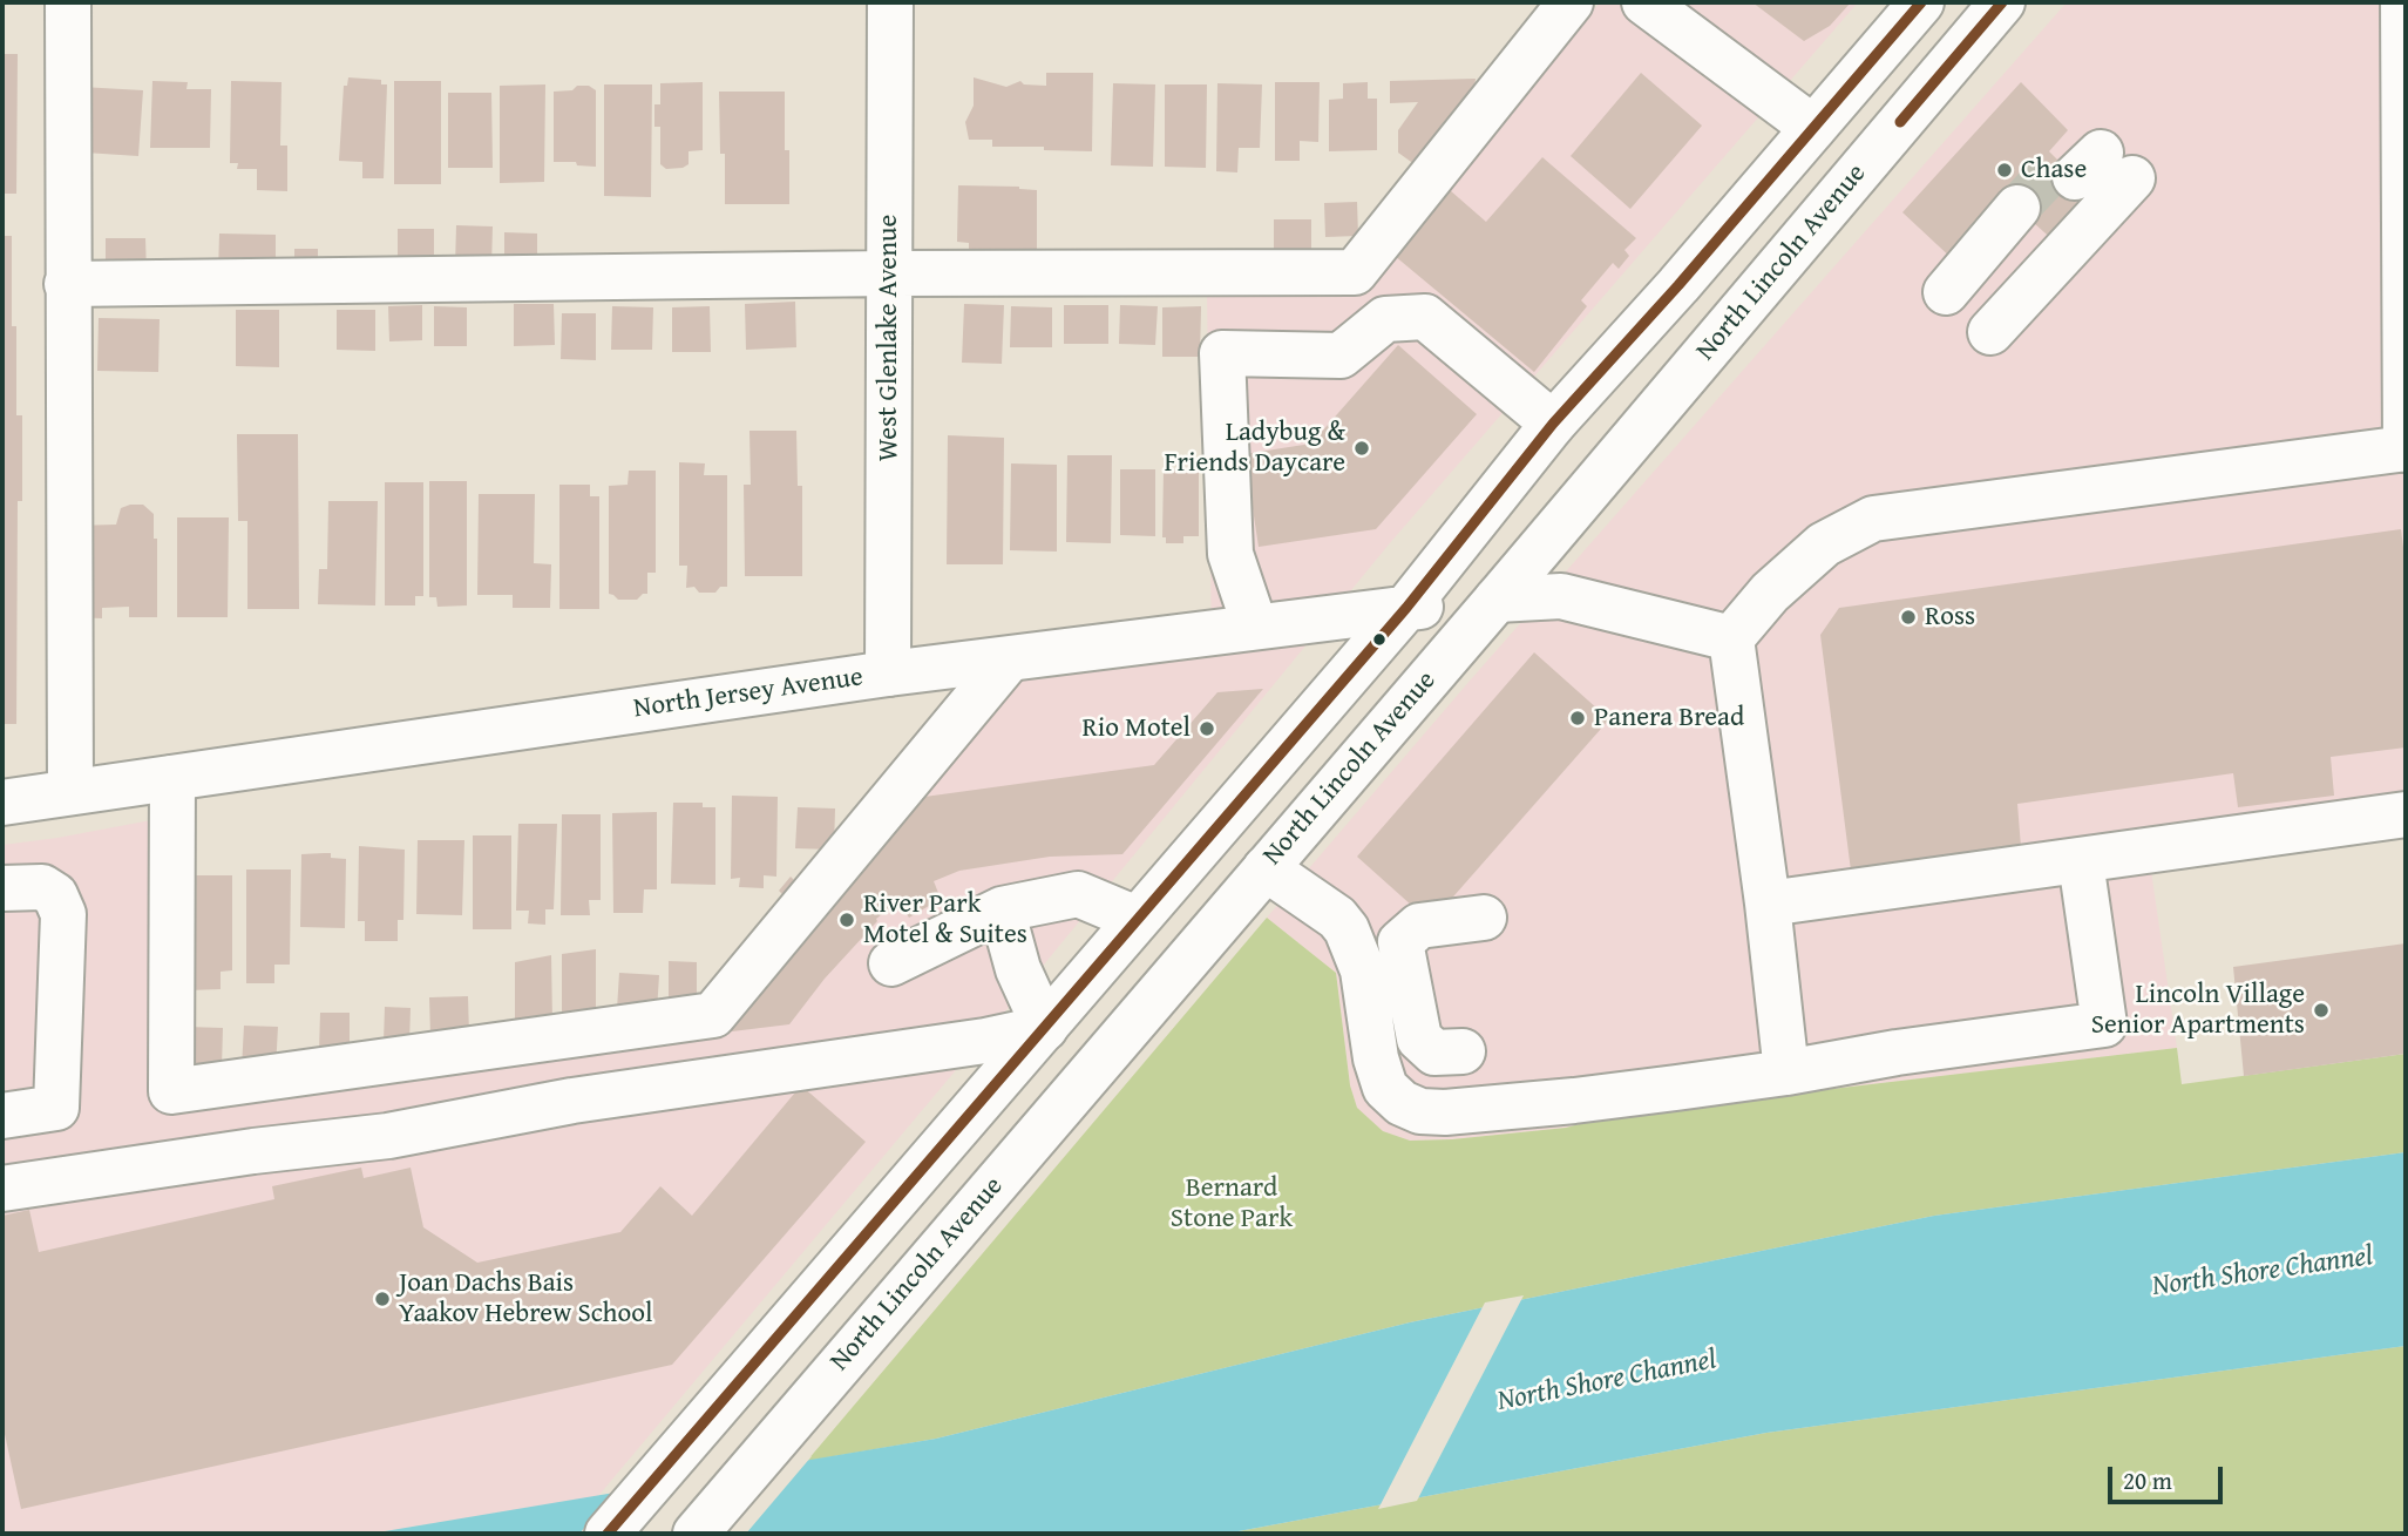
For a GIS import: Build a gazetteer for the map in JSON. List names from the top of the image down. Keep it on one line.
{"streets":{"main road":["North Lincoln Avenue","West Glenlake Avenue","North Jersey Avenue"]},"crossings":[["North Lincoln Avenue","North Jersey Avenue"],["West Glenlake Avenue","North Jersey Avenue"]],"water":["North Shore Channel"],"parks":["Bernard Stone Park"],"places":["Chase","Ladybug & Friends Daycare","Ross","Panera Bread","Rio Motel","River Park Motel & Suites","Lincoln Village Senior Apartments","Joan Dachs Bais Yaakov Hebrew School"],"scale_bar":"20 m"}
